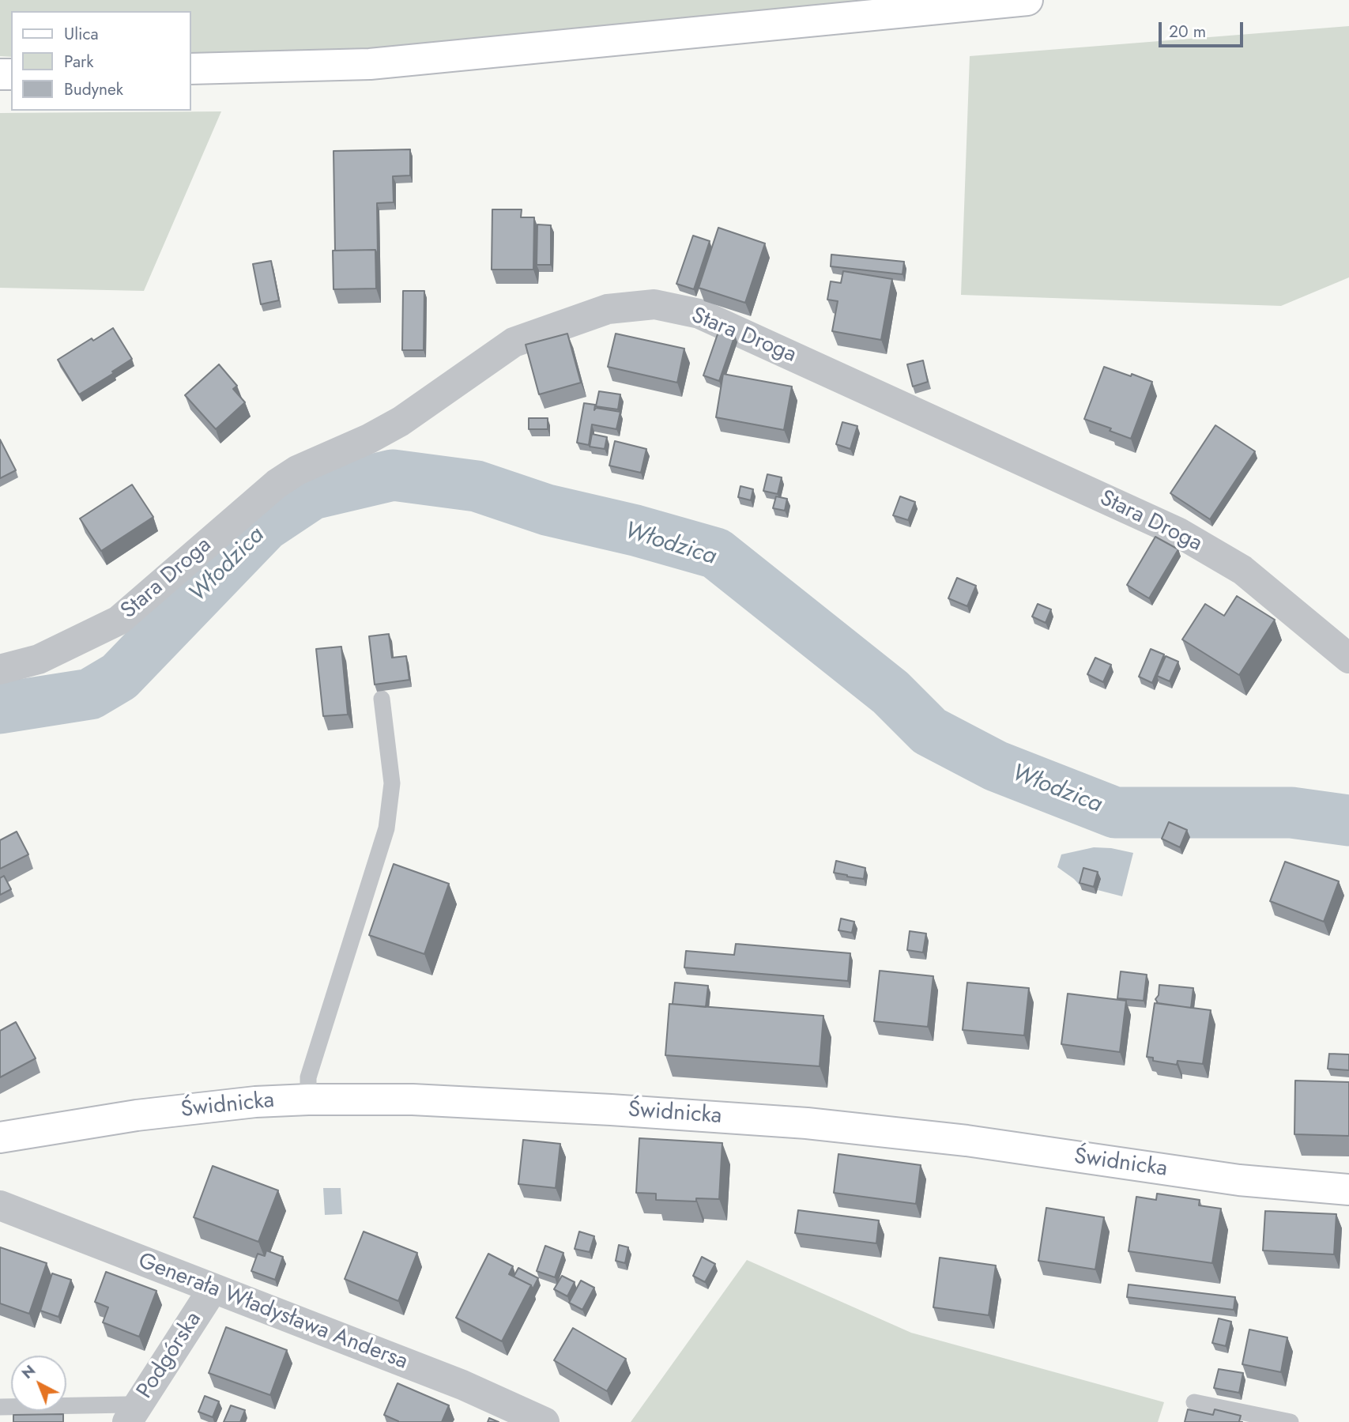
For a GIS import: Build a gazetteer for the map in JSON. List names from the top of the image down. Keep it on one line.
{"streets":{"street":["Stara Droga","Świdnicka","Generała Władysława Andersa","Podgórska"]},"crossings":[["Generała Władysława Andersa","Podgórska"]],"water":["Włodzica"],"legend":["Ulica","Park","Budynek"],"scale_bar":"20 m","north":"top left"}
